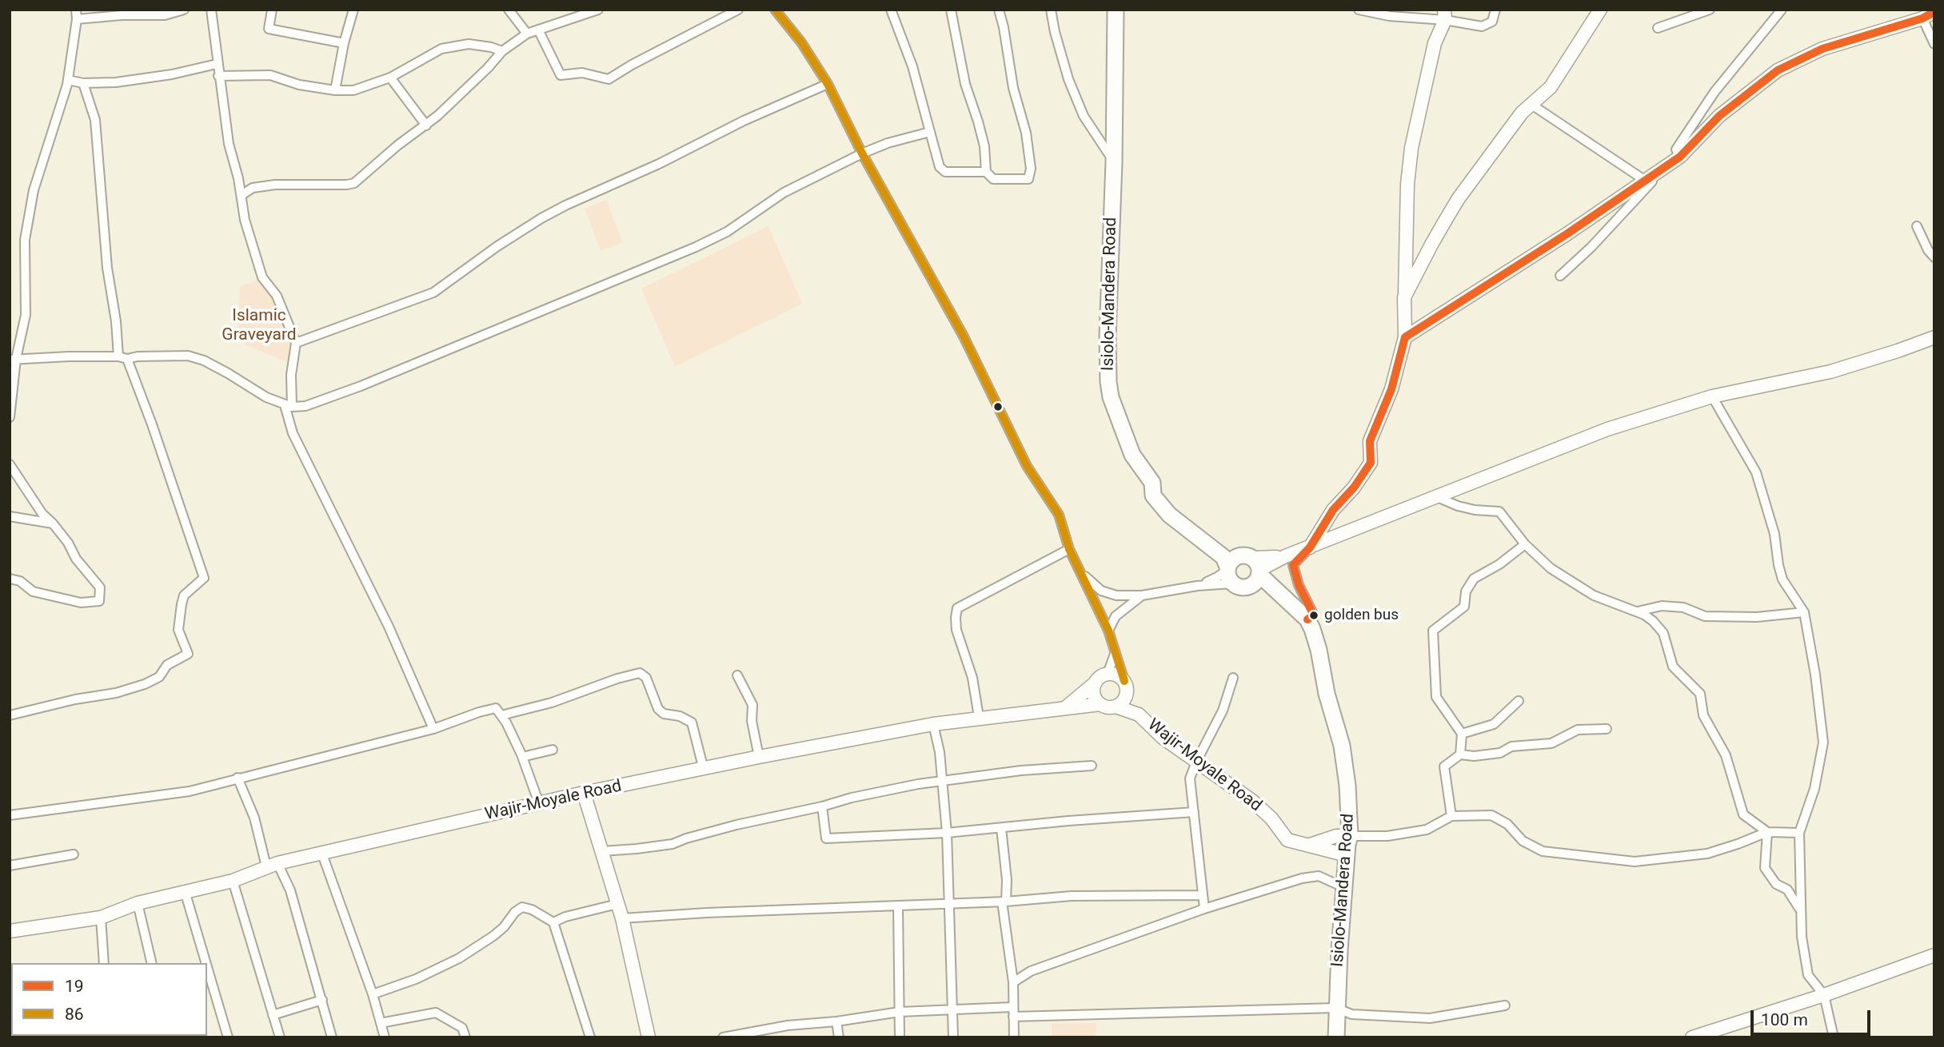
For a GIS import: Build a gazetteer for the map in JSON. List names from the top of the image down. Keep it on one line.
{"streets":{"highway":["Isiolo-Mandera Road"],"street":["Wajir-Moyale Road"]},"crossings":[["Isiolo-Mandera Road","Wajir-Moyale Road"]],"parks":["Islamic Graveyard"],"places":["golden bus"],"lines":["transit line 86","transit line 19"],"legend":["19","86"],"scale_bar":"100 m"}
